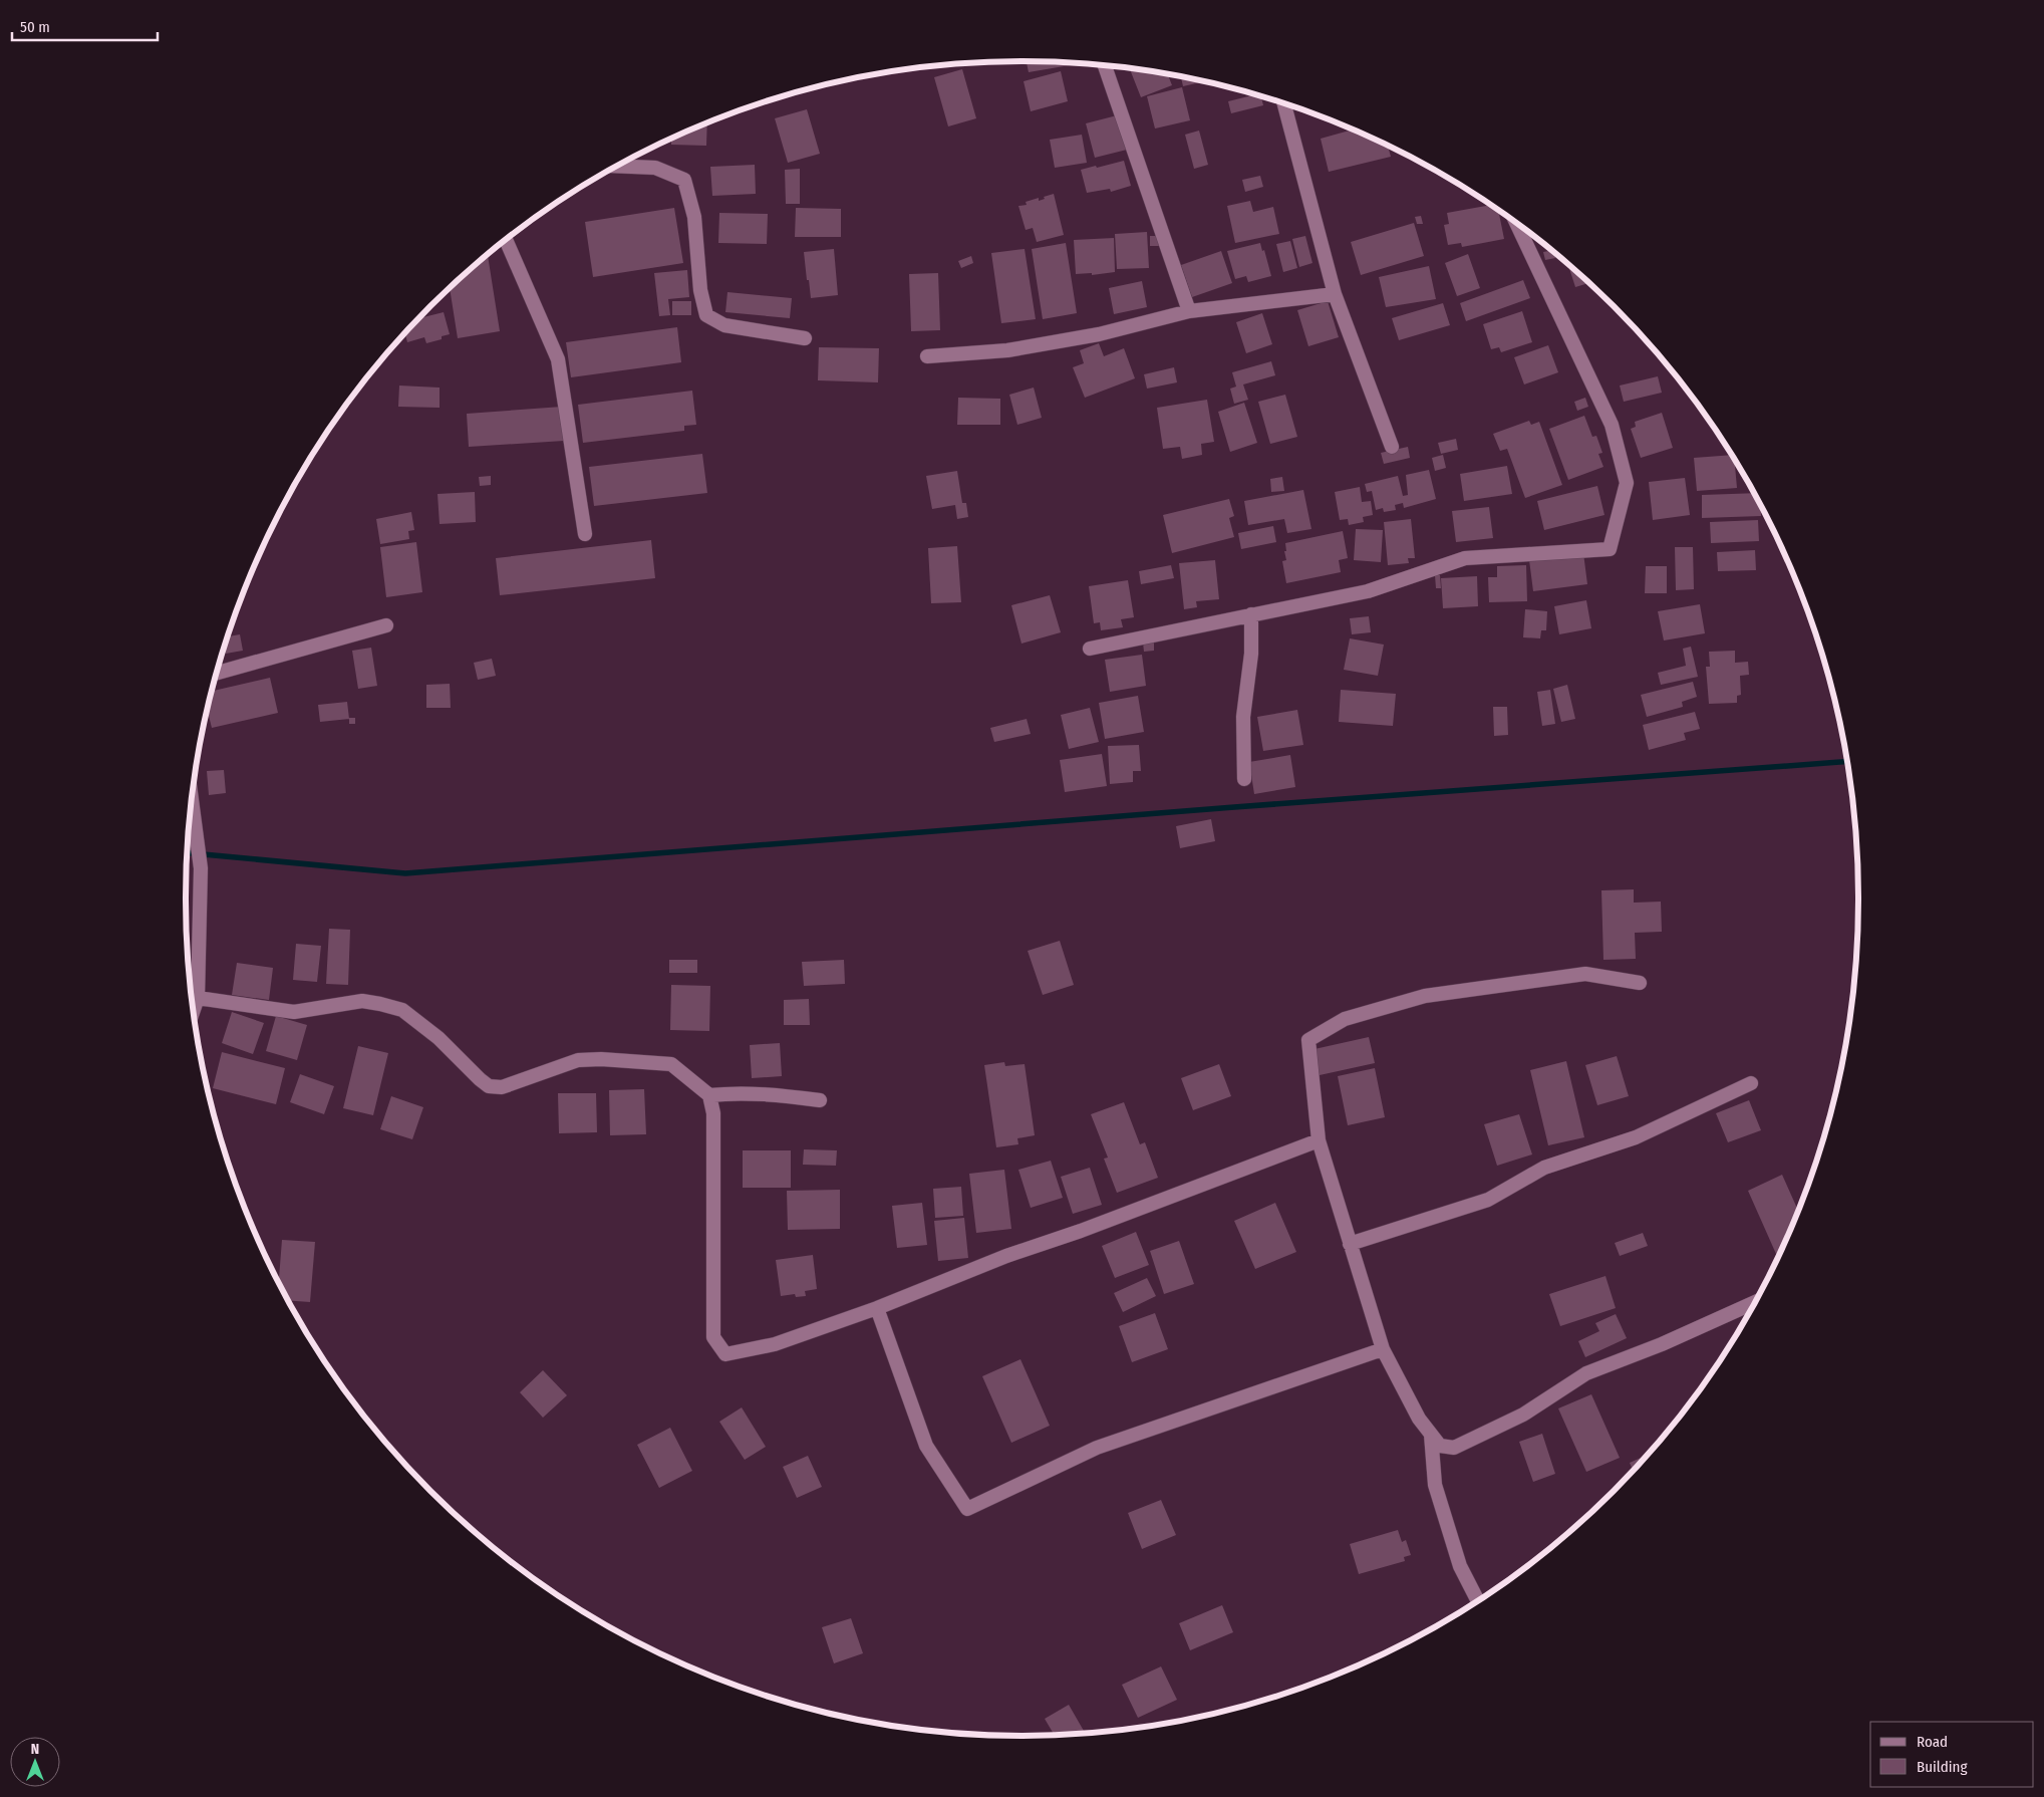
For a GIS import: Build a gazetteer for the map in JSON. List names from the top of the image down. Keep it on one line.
{"legend":["Road","Building"],"scale_bar":"50 m","north":"top"}
